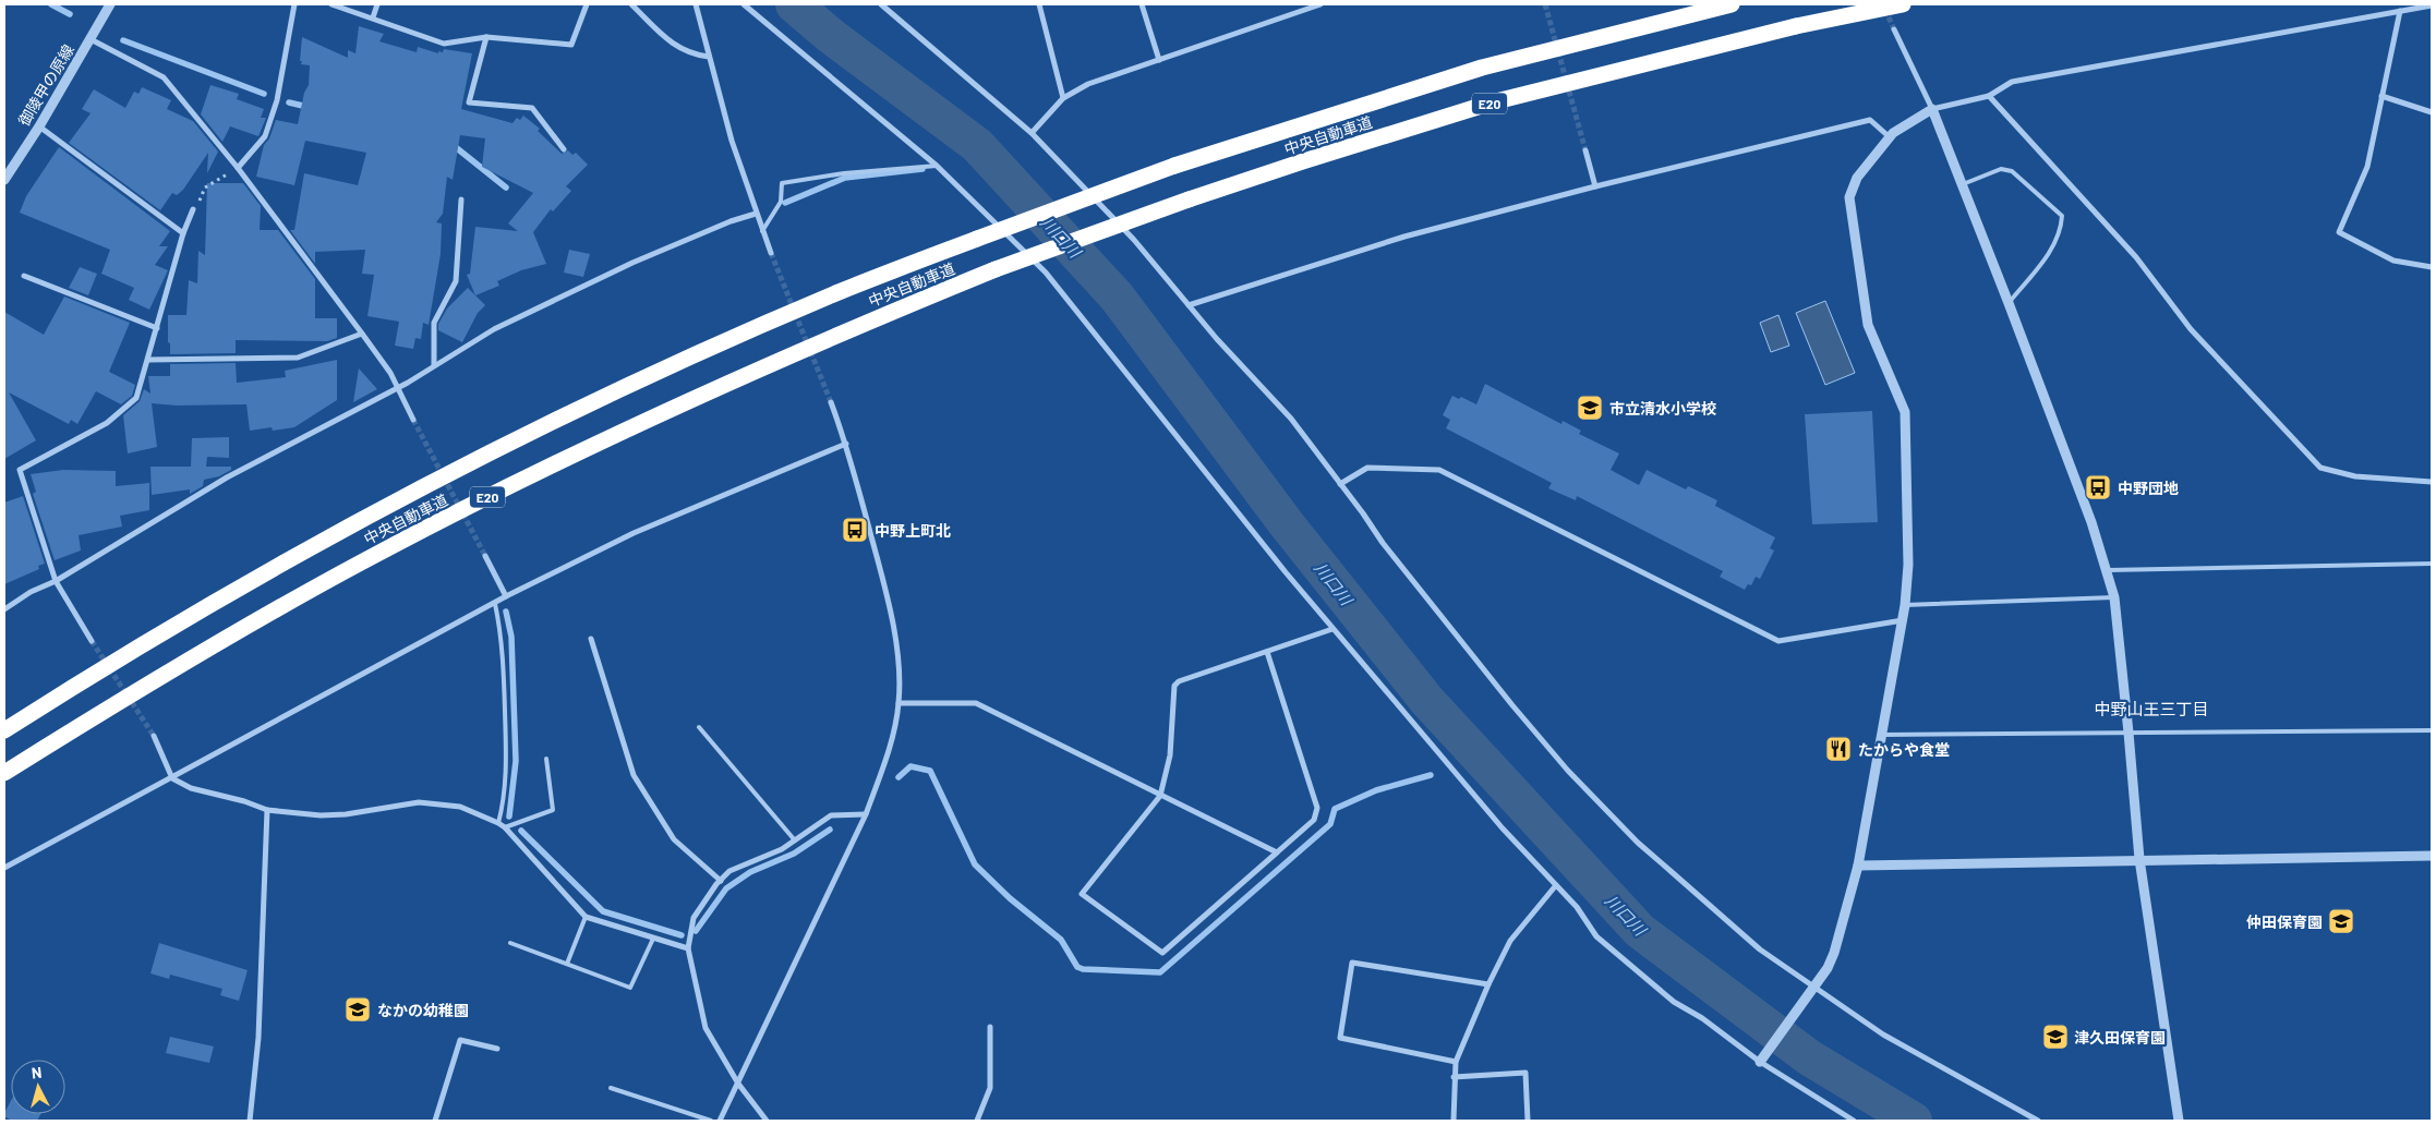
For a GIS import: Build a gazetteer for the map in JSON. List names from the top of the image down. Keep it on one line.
{"streets":{"highway":["E20","中央自動車道"],"street":["御陵甲の原線"]},"districts":["中野山王三丁目"],"water":["川口川"],"places":{"school or university":["市立清水小学校","仲田保育園","なかの幼稚園","津久田保育園"],"bus stop":["中野団地","中野上町北"],"restaurant":["たからや食堂"]},"north":"top"}
